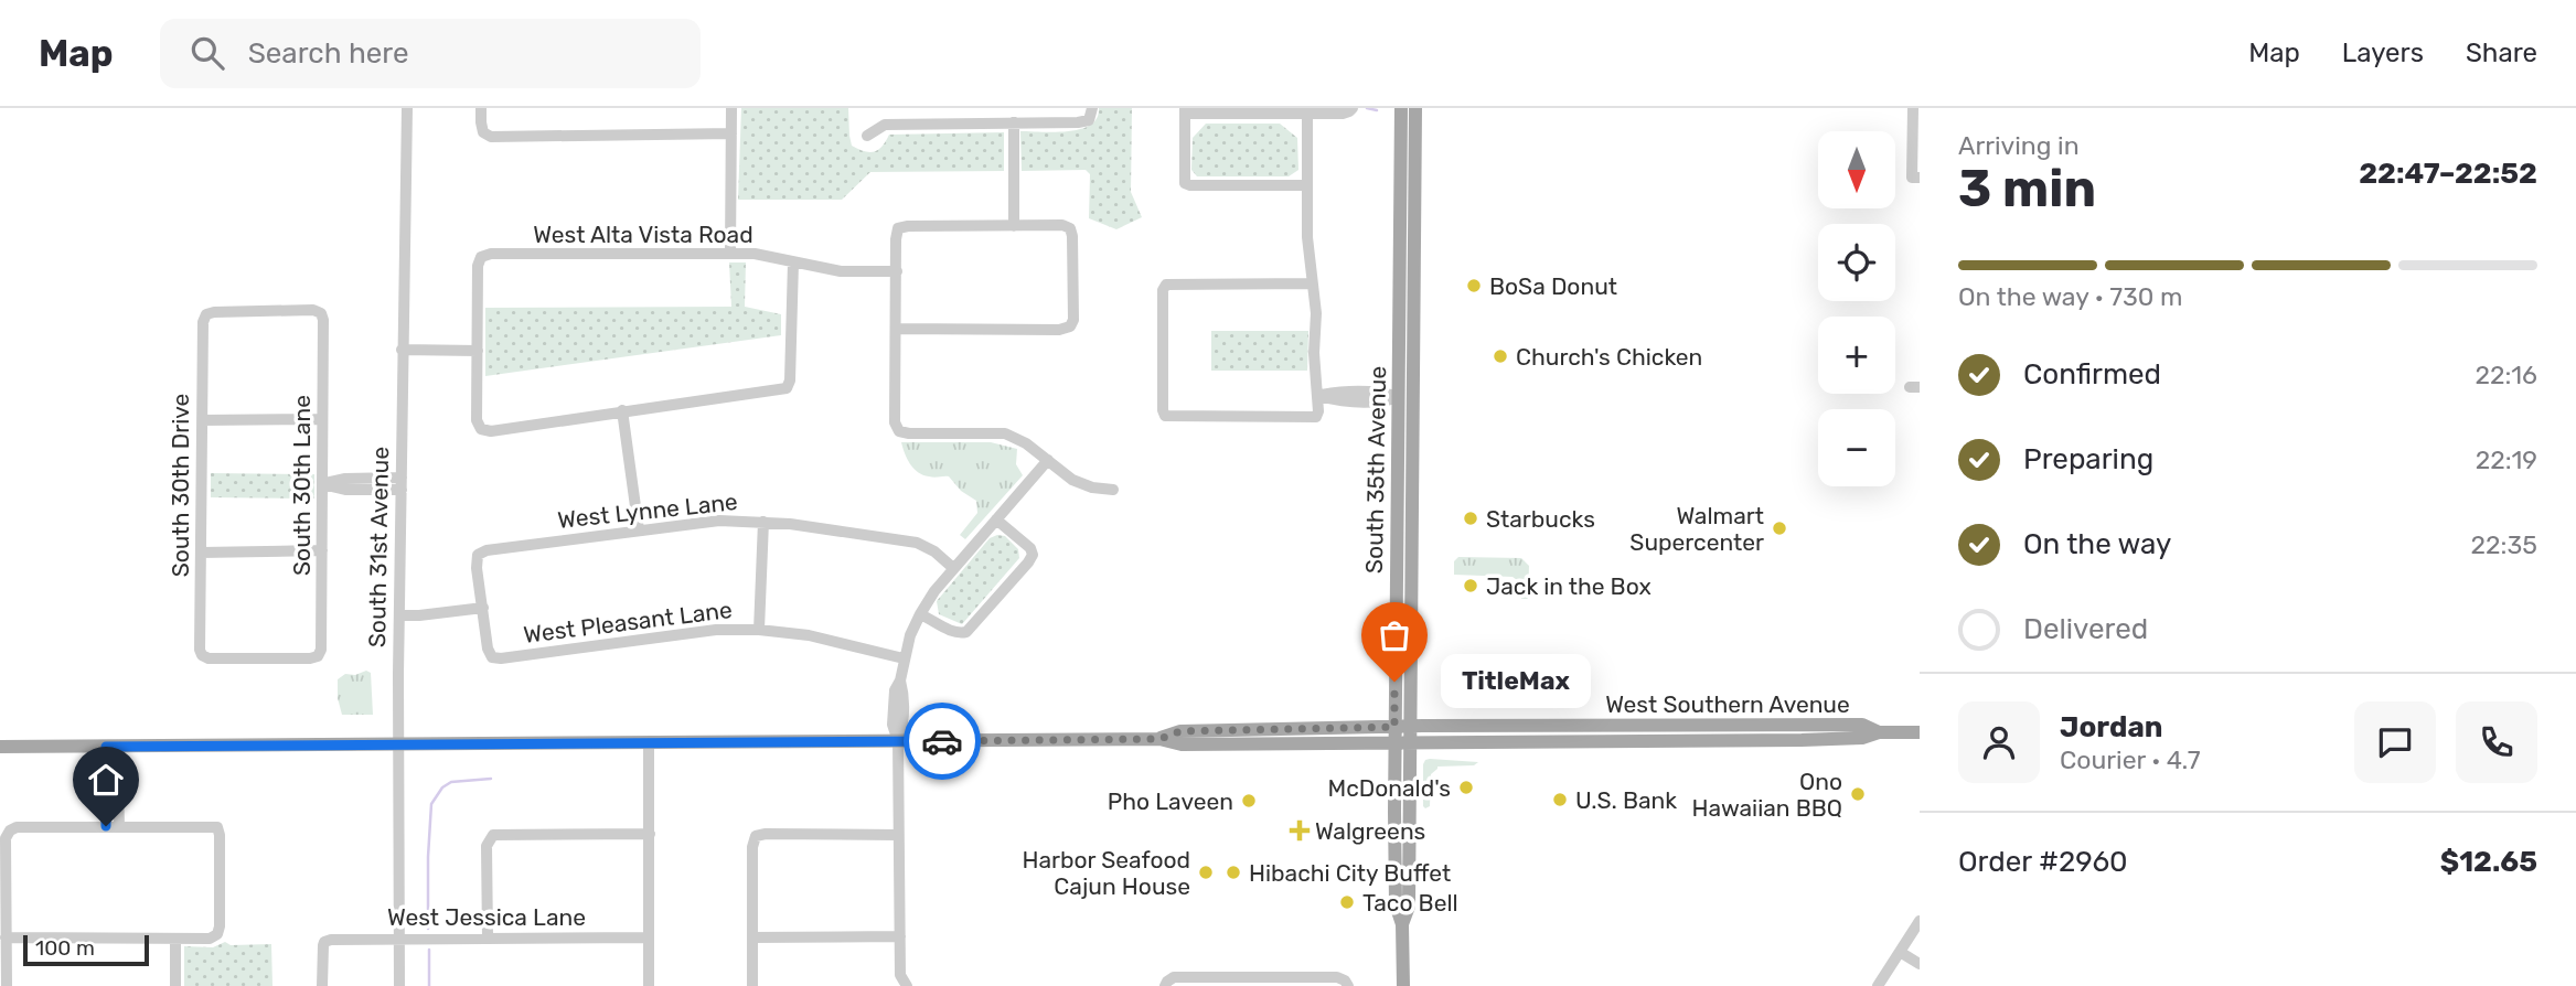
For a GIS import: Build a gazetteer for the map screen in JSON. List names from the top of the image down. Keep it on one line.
{"streets":{"main road":["South 35th Avenue","West Southern Avenue"],"street":["West Alta Vista Road","South 30th Drive","South 30th Lane","West Lynne Lane","South 31st Avenue","West Pleasant Lane","West Jessica Lane"]},"crossings":[["South 35th Avenue","West Southern Avenue"],["South 30th Drive","South 30th Lane"],["West Lynne Lane","West Pleasant Lane"],["South 31st Avenue","West Southern Avenue"],["South 31st Avenue","West Jessica Lane"]],"places":{"other":["BoSa Donut","Church's Chicken","Starbucks","Walmart Supercenter","Jack in the Box","TitleMax","McDonald's","Ono Hawaiian BBQ","U.S. Bank","Pho Laveen","Harbor Seafood Cajun House","Hibachi City Buffet","Taco Bell"],"health":["Walgreens"]},"scale_bar":"100 m","north":"bottom","page":{"header":"Map","search":"Search here","nav":["Map","Layers","Share"],"heading":["3 min","Arriving in","22:47–22:52"],"panel":["Jordan","Courier · 4.7","Order #2960","$12.65"],"map_buttons":["+","−"],"bar":"On the way · 730 m","list":[["Confirmed","22:16"],["Preparing","22:19"],["On the way","22:35"],"Delivered"],"bubble":"TitleMax","scale":"100 m"}}
